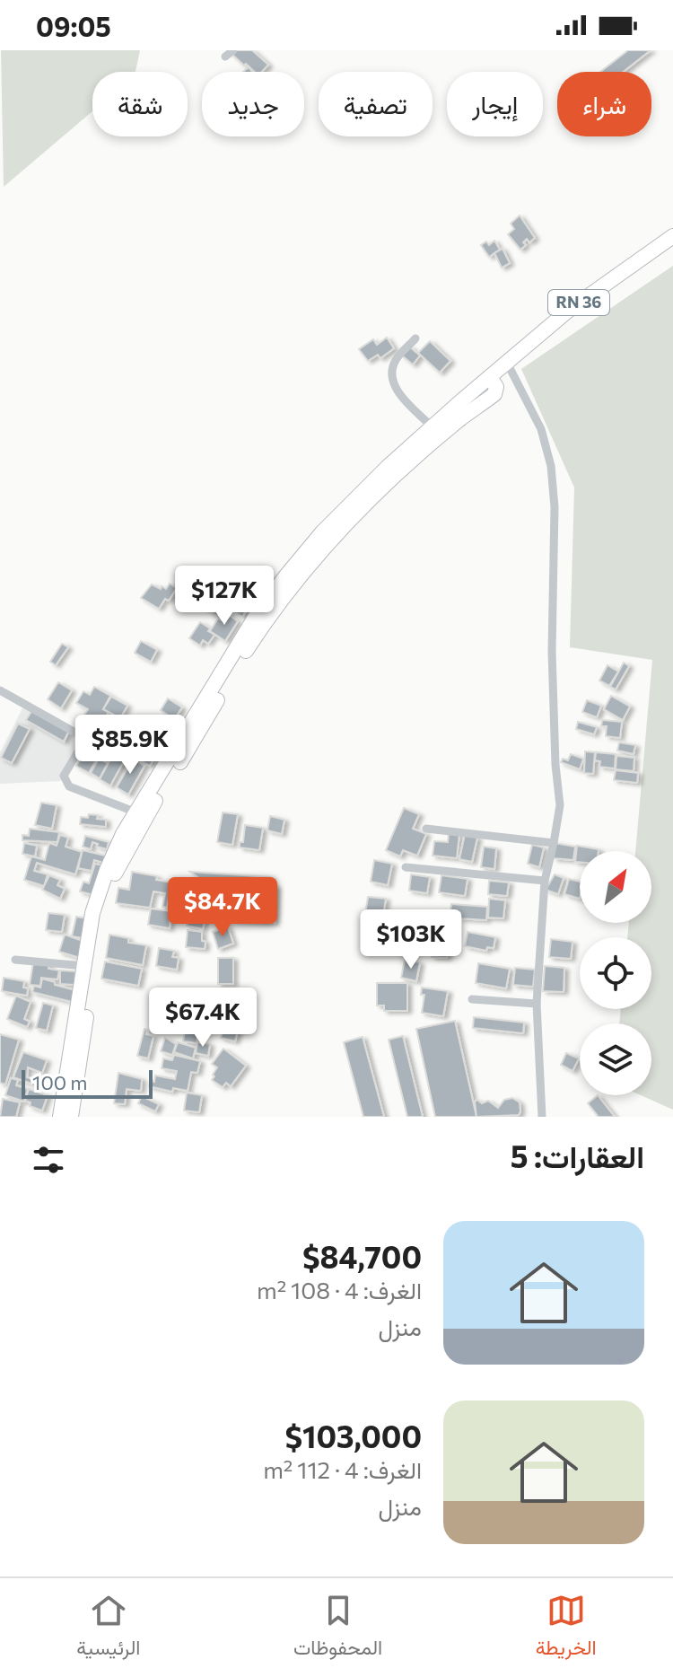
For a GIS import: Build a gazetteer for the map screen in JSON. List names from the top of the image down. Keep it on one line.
{"streets":{"main road":["RN 36"]},"scale_bar":"100 m","north":"top right","page":{"status":"09:05","chip":["شراء","إيجار","تصفية","جديد","شقة"],"price":["$127K","$85.9K","$84.7K","$103K","$67.4K"],"scale":"100 m","heading":"العقارات: 5","list":[{"name":"$84,700","note":"الغرف: 4 · 108 m² · منزل"},{"name":"$103,000","note":"الغرف: 4 · 112 m² · منزل"}],"tabs":["الخريطة","المحفوظات","الرئيسية"]}}
